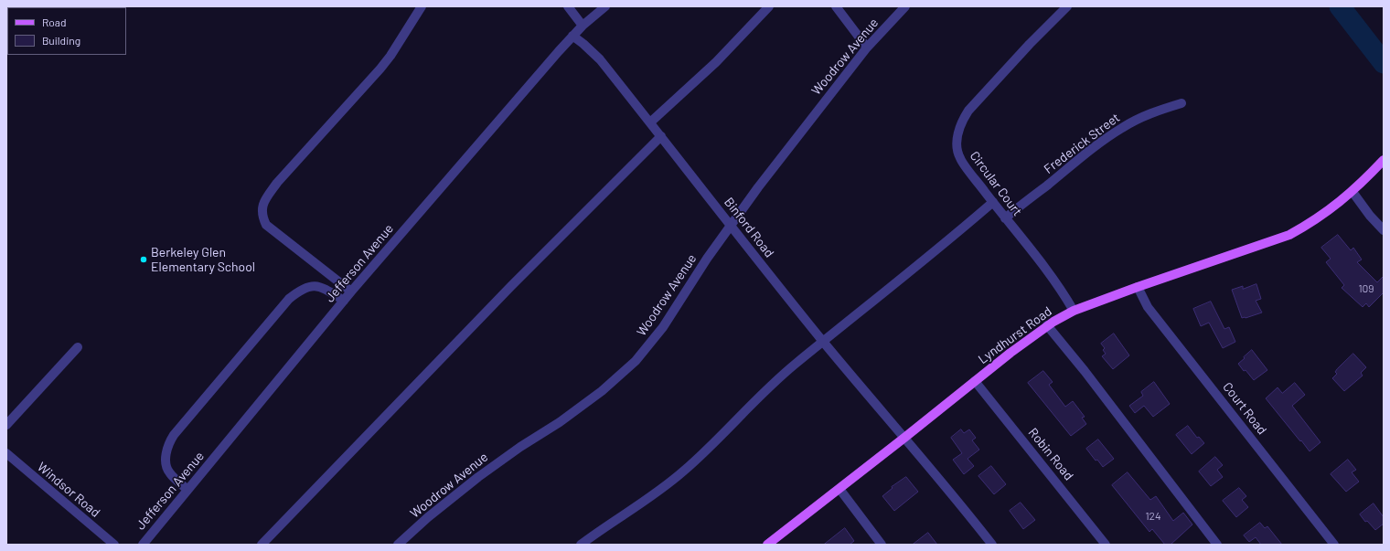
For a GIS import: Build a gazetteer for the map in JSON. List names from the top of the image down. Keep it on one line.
{"streets":{"main road":["Lyndhurst Road"],"street":["Woodrow Avenue","Frederick Street","Circular Court","Binford Road","Jefferson Avenue","Court Road","Robin Road","Windsor Road"]},"crossings":[["Woodrow Avenue","Binford Road"],["Frederick Street","Circular Court"],["Circular Court","Lyndhurst Road"],["Binford Road","Jefferson Avenue"],["Binford Road","Lyndhurst Road"],["Lyndhurst Road","Court Road"],["Lyndhurst Road","Robin Road"]],"places":["Berkeley Glen Elementary School"],"house_numbers":["109","124"],"legend":["Road","Building"]}
